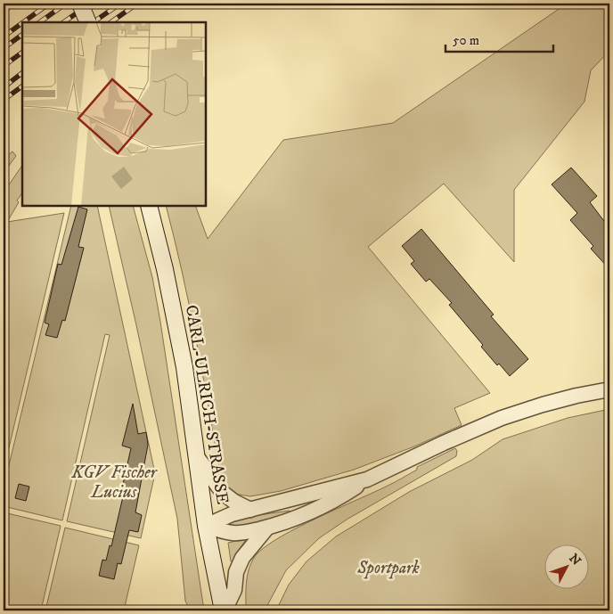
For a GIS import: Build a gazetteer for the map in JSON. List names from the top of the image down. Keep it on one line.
{"streets":{"main road":["CARL-ULRICH-STRASSE"]},"parks":["KGV Fischer Lucius","Sportpark"],"scale_bar":"50 m","north":"top right"}
